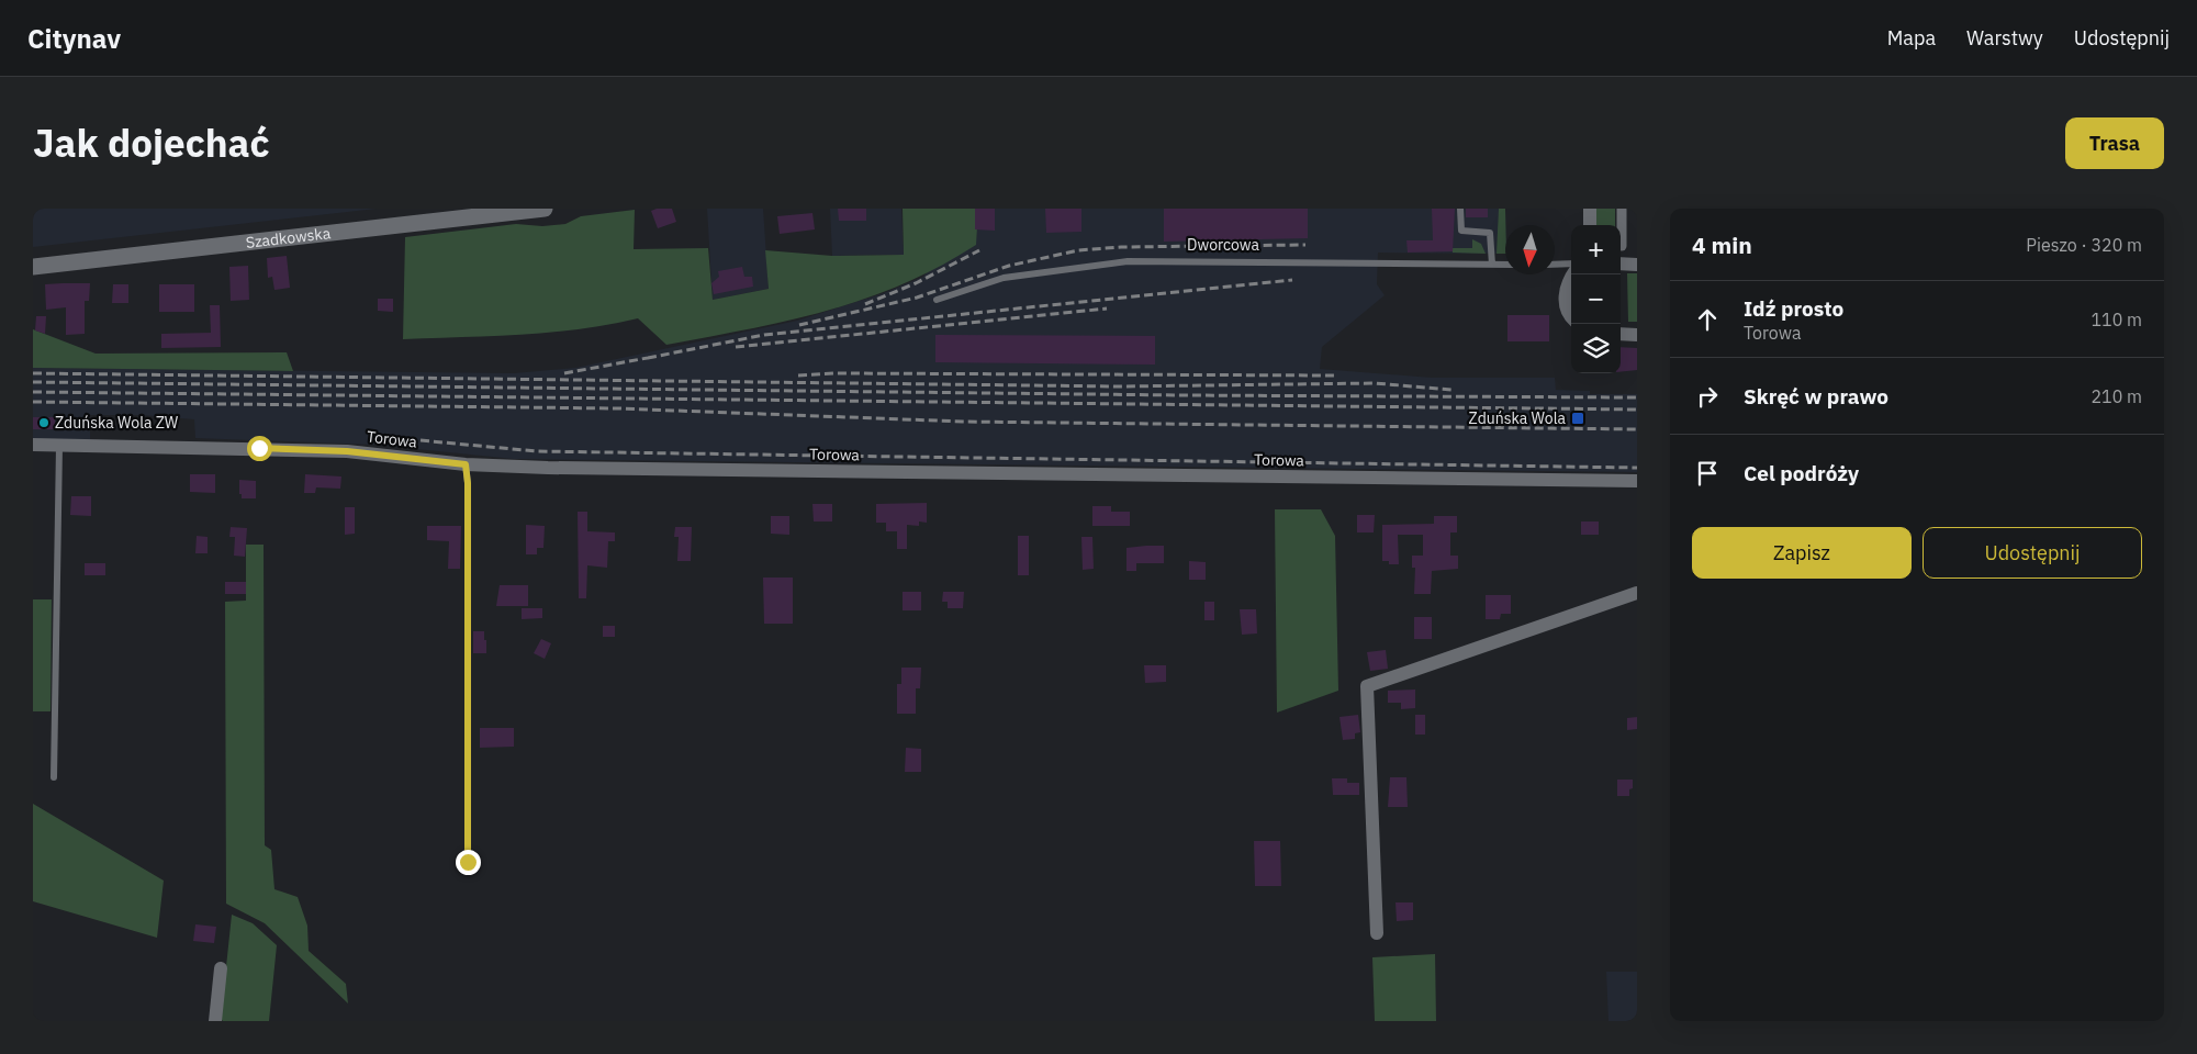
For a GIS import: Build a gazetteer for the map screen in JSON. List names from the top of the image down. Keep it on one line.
{"streets":{"street":["Szadkowska","Torowa"],"lane":["Dworcowa"]},"places":{"transit":["Zduńska Wola"],"other":["Zduńska Wola ZW"]},"north":"bottom","page":{"header":"Citynav","nav":["Mapa","Warstwy","Udostępnij"],"title":"Jak dojechać","buttons":["Trasa",["Zapisz","Udostępnij"]],"heading":["4 min","Pieszo · 320 m"],"map_buttons":["+","−"],"list":[["Idź prosto","Torowa","110 m"],["Skręć w prawo","210 m"],"Cel podróży"]}}
